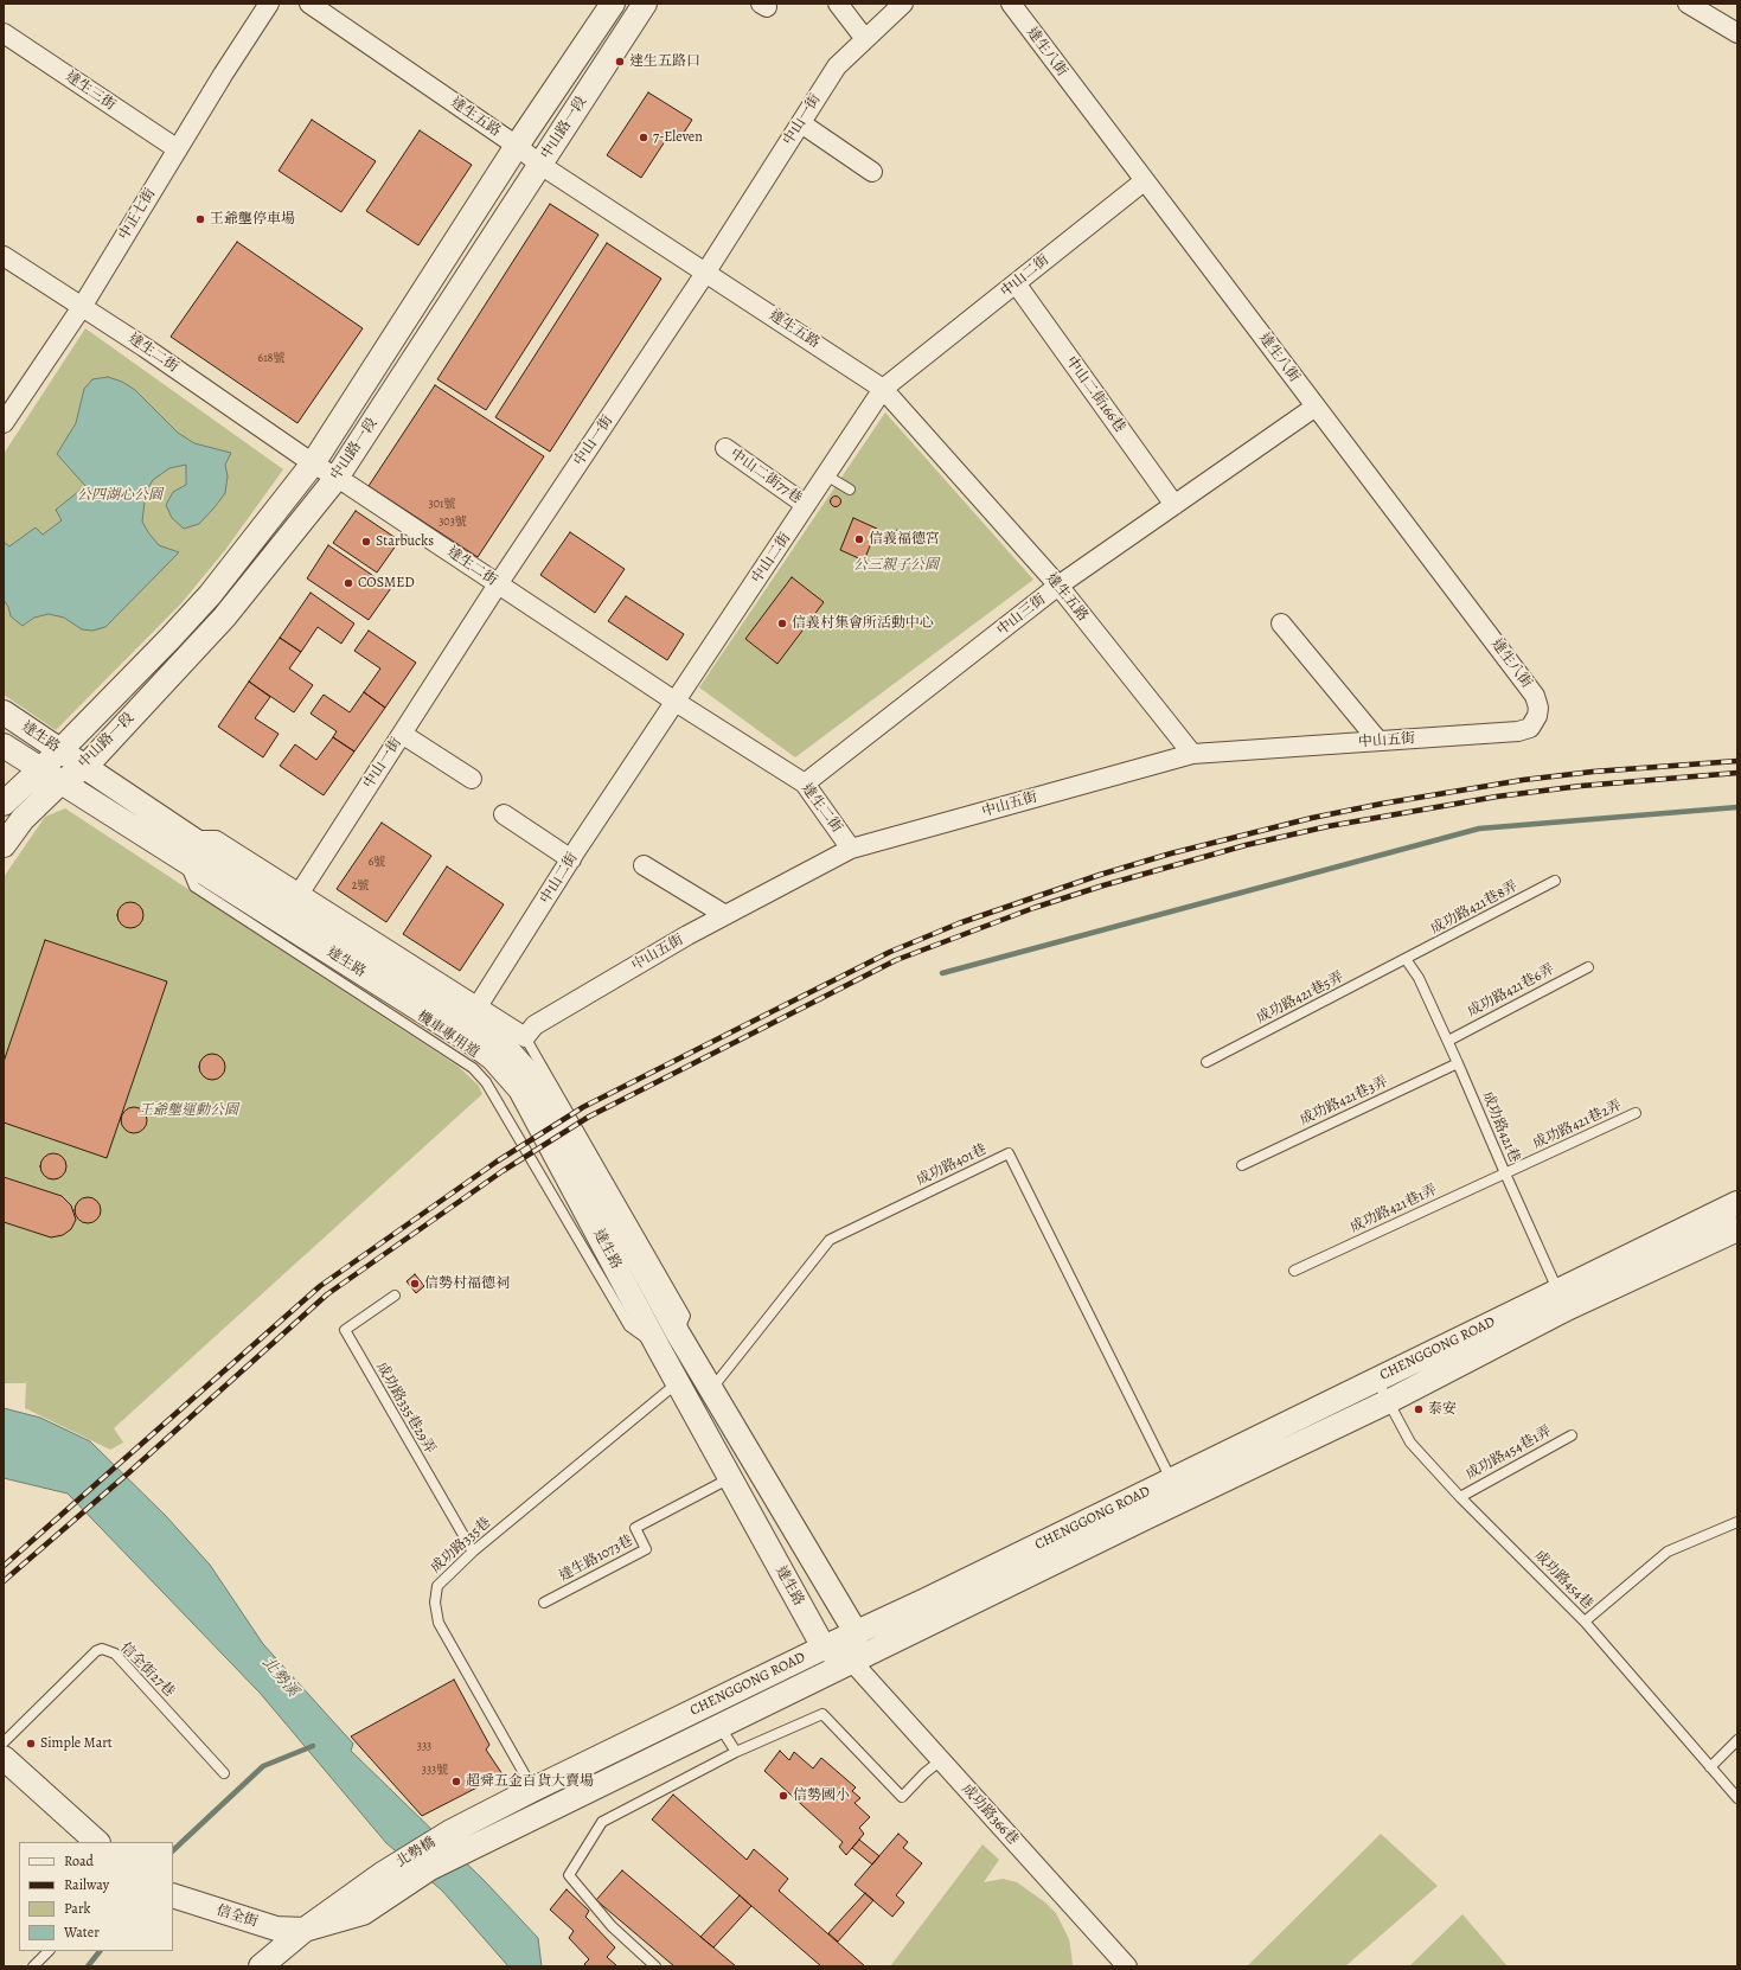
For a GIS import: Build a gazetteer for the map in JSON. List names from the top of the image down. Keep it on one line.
{"streets":{"street":["達生八街","達生三街","達生五路","中山一街","中山路一段","中正七街","中山二街","達生二街","中山二街166巷","中山二街77巷","中山三街","達生路","中山五街","CHENGGONG ROAD","成功路366巷","北勢橋","信全街"],"lane":["成功路421巷8弄","成功路421巷6弄","成功路421巷5弄","成功路421巷3弄","成功路421巷2弄","成功路421巷","成功路401巷","成功路421巷1弄","成功路335巷29弄","成功路454巷1弄","成功路335巷","達生路1073巷","成功路454巷","信全街27巷"]},"crossings":[["達生八街","中山二街"],["達生八街","中山三街"],["達生八街","中山五街"],["達生三街","中正七街"],["達生五路","中山一街"],["達生五路","中山路一段"],["達生五路","中山二街"],["達生五路","中山三街"],["達生五路","中山五街"],["中山一街","達生二街"],["中山一街","達生路"],["中山路一段","達生二街"],["中山路一段","達生路"],["中正七街","達生二街"],["中山二街","達生二街"],["中山二街","中山二街166巷"],["中山二街","中山二街77巷"],["中山二街","達生路"],["達生二街","中山三街"],["達生二街","中山五街"],["中山二街166巷","中山三街"],["達生路","中山五街"],["達生路","成功路401巷"],["達生路","CHENGGONG ROAD"],["達生路","成功路335巷"],["達生路","達生路1073巷"],["成功路421巷8弄","成功路421巷5弄"],["成功路421巷8弄","成功路421巷"],["成功路421巷6弄","成功路421巷"],["成功路421巷5弄","成功路421巷"],["成功路421巷3弄","成功路421巷"],["成功路421巷2弄","成功路421巷"],["成功路421巷2弄","成功路421巷1弄"],["成功路421巷","成功路421巷1弄"],["成功路421巷","CHENGGONG ROAD"],["成功路401巷","CHENGGONG ROAD"],["CHENGGONG ROAD","成功路335巷"],["CHENGGONG ROAD","成功路454巷"],["CHENGGONG ROAD","成功路366巷"],["CHENGGONG ROAD","北勢橋"],["成功路335巷29弄","成功路335巷"],["成功路454巷1弄","成功路454巷"],["北勢橋","信全街"]],"water":["北勢溪"],"parks":["公四湖心公園","公三親子公園","王爺壟運動公園"],"places":["達生五路口","7-Eleven","王爺壟停車場","信義福德宮","Starbucks","COSMED","信義村集會所活動中心","信勢村福德祠","泰安","Simple Mart","超舜五金百貨大賣場","信勢國小"],"house_numbers":["618號","301號","303號","6號","2號","333","333號"],"legend":["Road","Railway","Park","Water"]}
